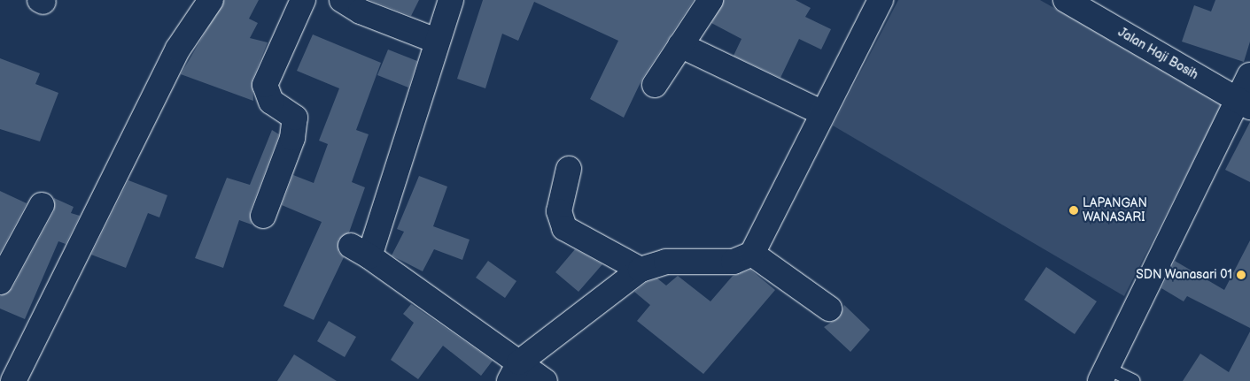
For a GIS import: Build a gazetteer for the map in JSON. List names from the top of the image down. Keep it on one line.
{"streets":{"street":["Jalan Haji Bosih"]},"places":["LAPANGAN WANASARI","SDN Wanasari 01"]}
